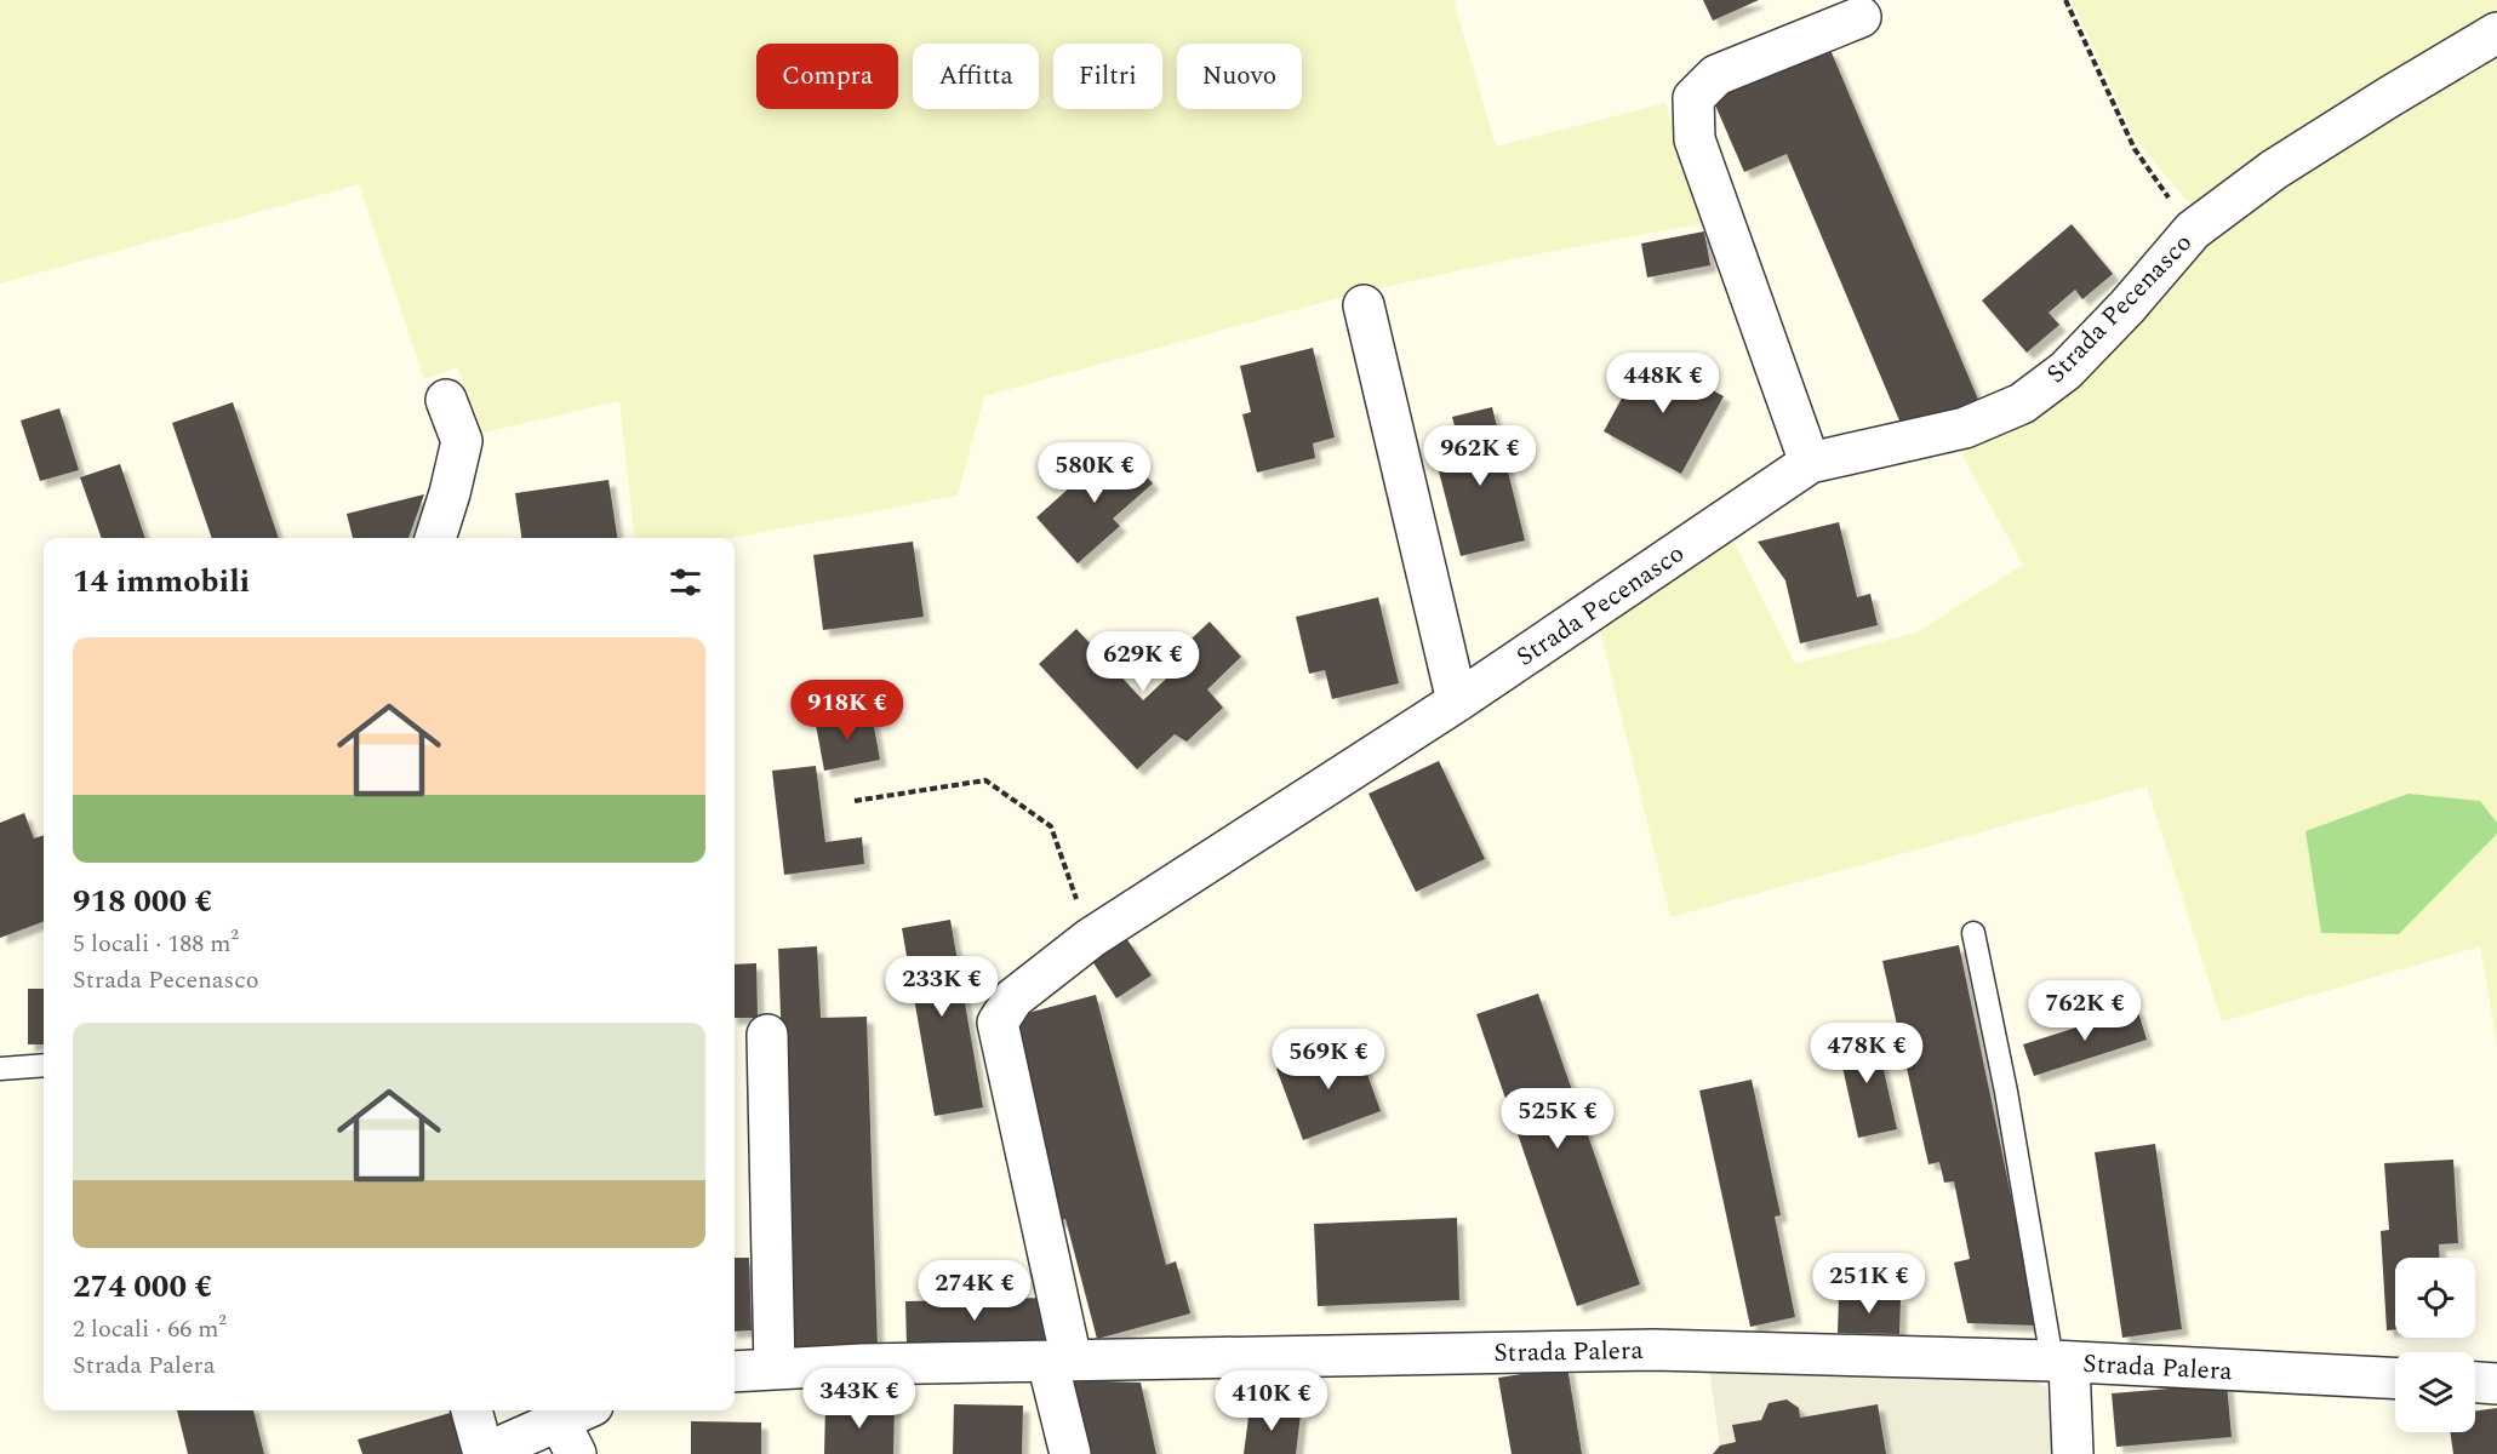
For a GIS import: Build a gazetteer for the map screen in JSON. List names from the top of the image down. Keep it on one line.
{"streets":{"street":["Strada Pecenasco","Strada Palera"]},"crossings":[["Strada Pecenasco","Strada Palera"]],"page":{"chip":["Compra","Affitta","Filtri","Nuovo"],"price":["448K €","962K €","580K €","629K €","918K €","233K €","762K €","478K €","569K €","525K €","251K €","274K €","343K €","410K €"],"heading":"14 immobili","list":[{"name":"918 000 €","note":"5 locali · 188 m² · Strada Pecenasco"},{"name":"274 000 €","note":"2 locali · 66 m² · Strada Palera"}]}}
